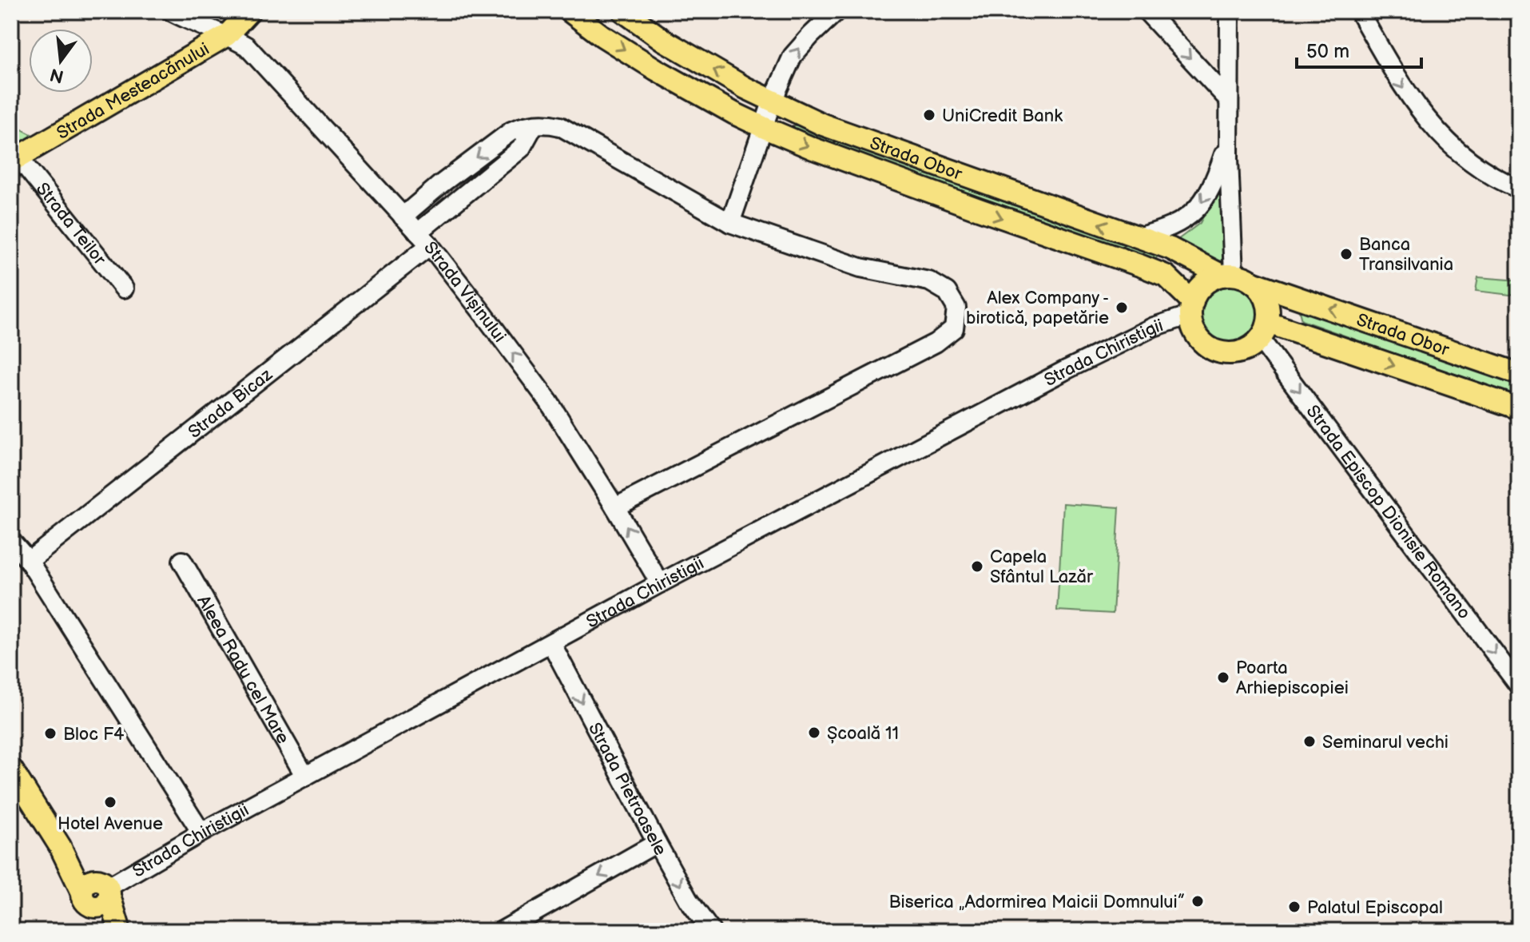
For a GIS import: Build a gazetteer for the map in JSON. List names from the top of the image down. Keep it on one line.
{"streets":{"main road":["Strada Mesteacănului","Strada Obor"],"street":["Strada Teilor","Strada Vișinului","Strada Chiristigii","Strada Bicaz","Strada Episcop Dionisie Romano","Aleea Radu cel Mare","Strada Pietroasele"]},"crossings":[["Strada Mesteacănului","Strada Teilor"],["Strada Mesteacănului","Strada Vișinului"],["Strada Obor","Strada Chiristigii"],["Strada Obor","Strada Episcop Dionisie Romano"],["Strada Vișinului","Strada Chiristigii"],["Strada Vișinului","Strada Bicaz"],["Strada Chiristigii","Strada Episcop Dionisie Romano"],["Strada Chiristigii","Aleea Radu cel Mare"],["Strada Chiristigii","Strada Pietroasele"]],"one_way":["Strada Vișinului","Strada Episcop Dionisie Romano","Strada Pietroasele"],"places":["UniCredit Bank","Banca Transilvania","Alex Company - birotică, papetărie","Capela Sfântul Lazăr","Poarta Arhiepiscopiei","Școală 11","Bloc F4","Seminarul vechi","Hotel Avenue","Biserica „Adormirea Maicii Domnului”","Palatul Episcopal"],"scale_bar":"50 m","north":"bottom"}
